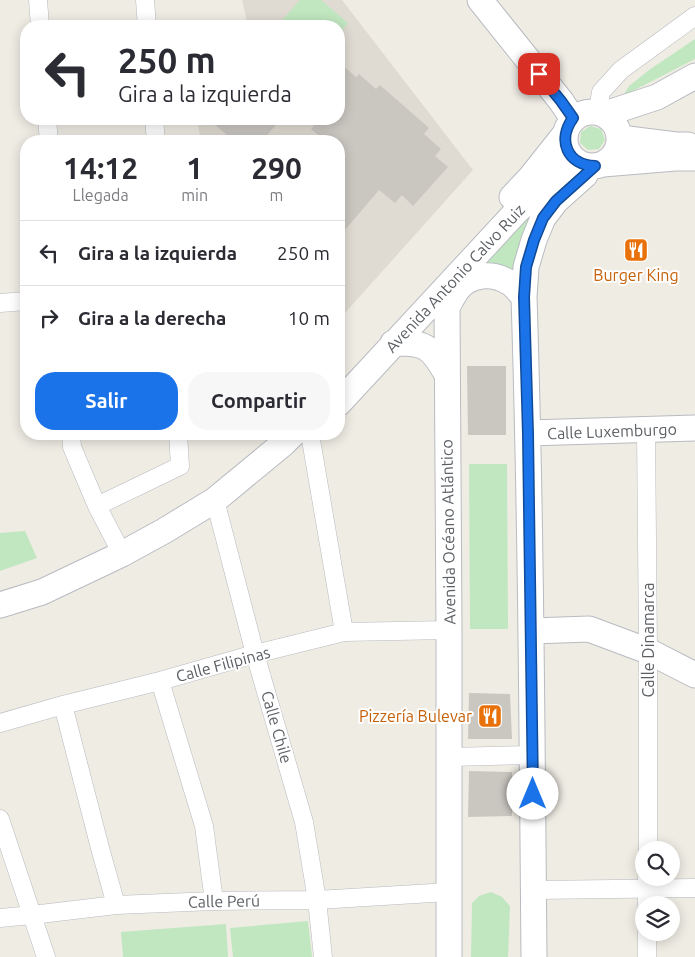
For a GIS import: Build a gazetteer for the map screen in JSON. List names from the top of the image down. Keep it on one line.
{"streets":{"street":["Avenida Antonio Calvo Ruiz","Calle Luxemburgo","Avenida Océano Atlántico","Calle Dinamarca","Calle Filipinas","Calle Chile","Calle Perú"]},"crossings":[["Avenida Antonio Calvo Ruiz","Avenida Océano Atlántico"],["Calle Luxemburgo","Calle Dinamarca"],["Avenida Océano Atlántico","Calle Filipinas"],["Avenida Océano Atlántico","Calle Perú"],["Calle Filipinas","Calle Chile"],["Calle Chile","Calle Perú"]],"places":{"restaurant":["Burger King","Pizzería Bulevar"]},"page":{"turn":["250 m","Gira a la izquierda"],"eta":["14:12","Llegada","1","min","290","m"],"list":[{"name":"Gira a la izquierda","value":"250 m"},{"name":"Gira a la derecha","value":"10 m"}],"buttons":["Salir","Compartir"]}}
